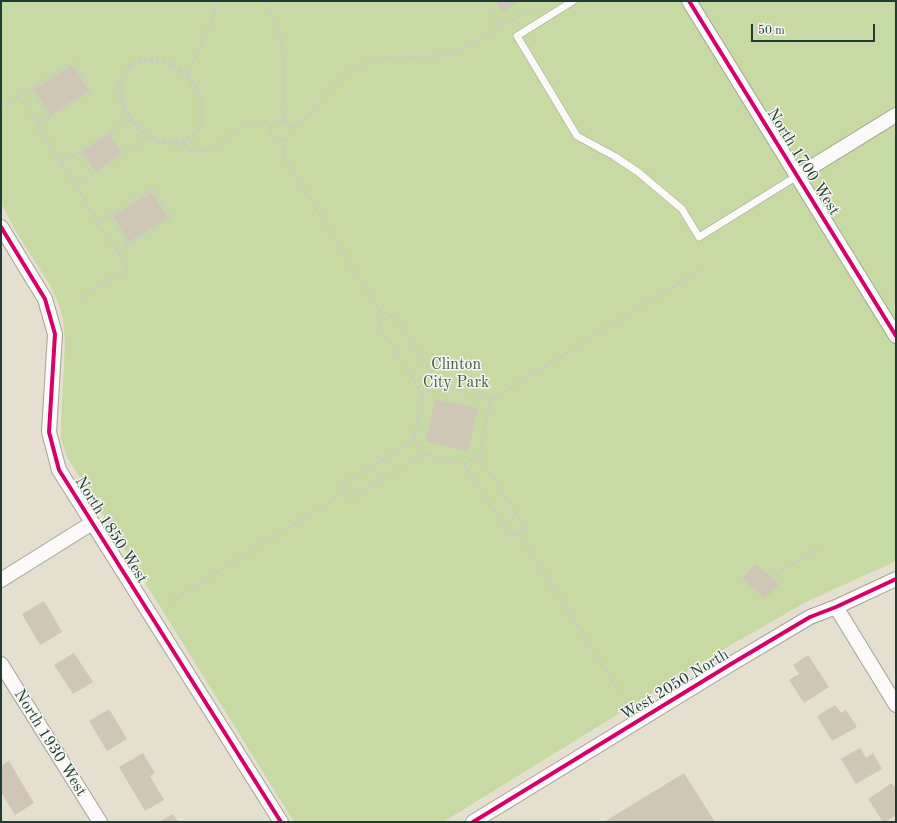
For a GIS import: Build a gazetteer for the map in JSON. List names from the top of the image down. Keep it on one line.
{"streets":{"street":["North 1700 West","North 1850 West","West 2050 North","North 1930 West"]},"parks":["Clinton City Park"],"scale_bar":"50 m"}
